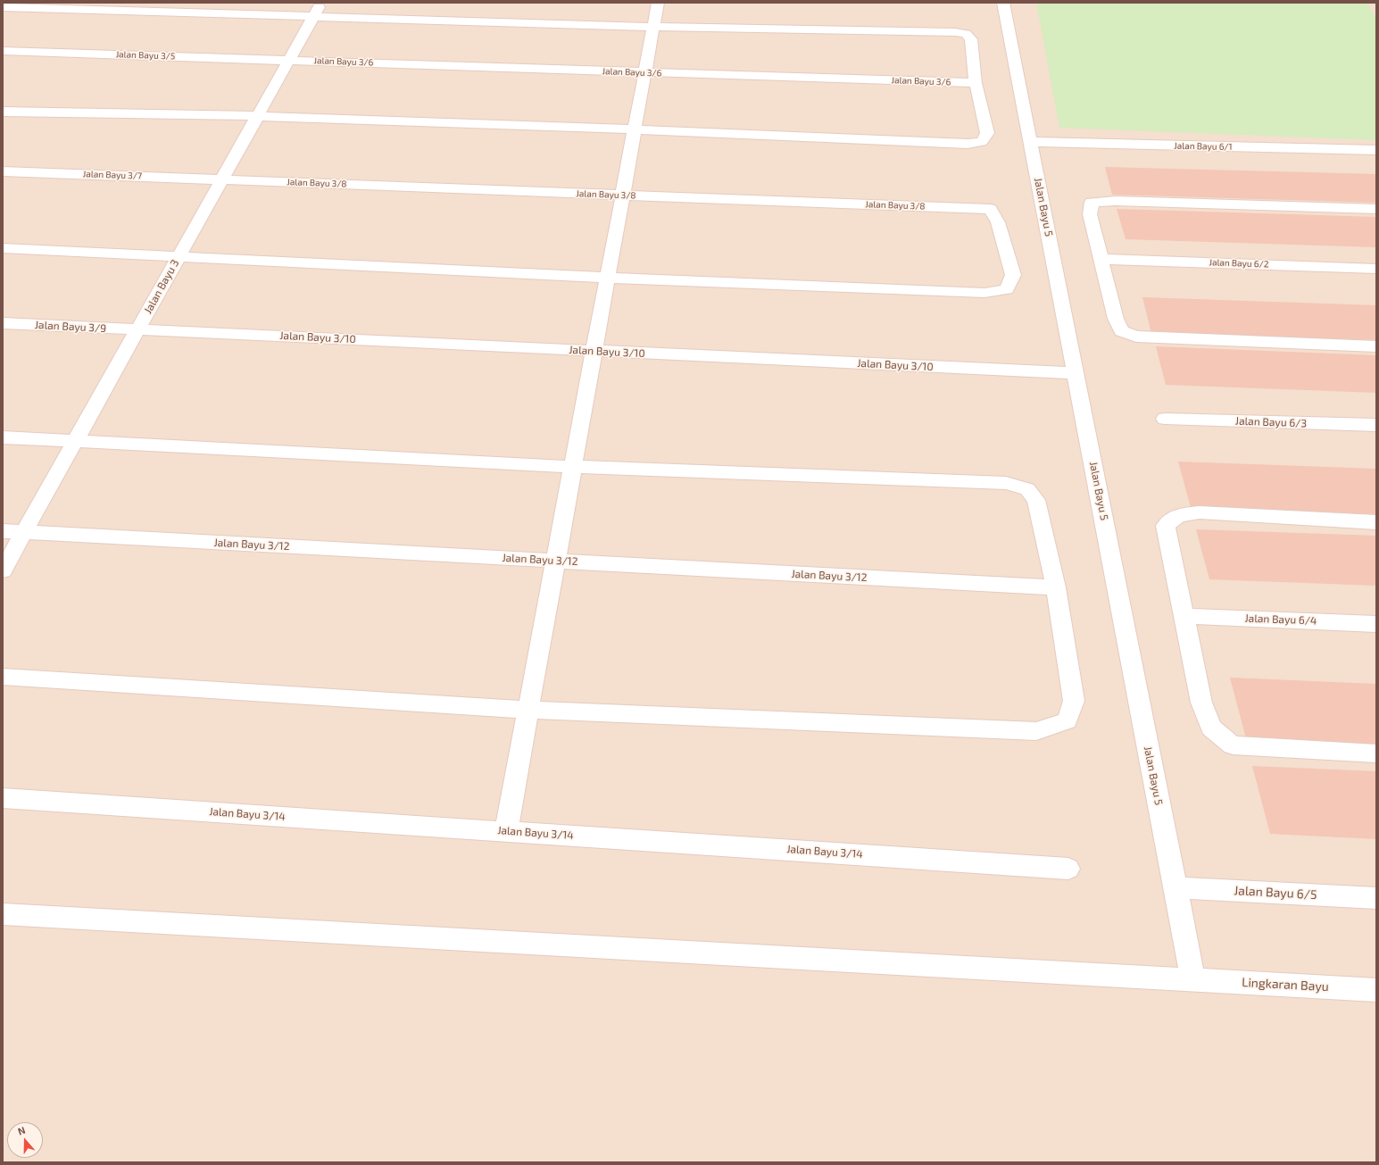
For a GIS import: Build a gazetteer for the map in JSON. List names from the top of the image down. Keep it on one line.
{"streets":{"street":["Jalan Bayu 3/5","Jalan Bayu 3/6","Jalan Bayu 6/1","Jalan Bayu 3/7","Jalan Bayu 3/8","Jalan Bayu 5","Jalan Bayu 6/2","Jalan Bayu 3","Jalan Bayu 3/9","Jalan Bayu 3/10","Jalan Bayu 6/3","Jalan Bayu 3/12","Jalan Bayu 6/4","Jalan Bayu 3/14","Jalan Bayu 6/5","Lingkaran Bayu"]},"crossings":[["Jalan Bayu 3/5","Jalan Bayu 3/6"],["Jalan Bayu 3/5","Jalan Bayu 3"],["Jalan Bayu 3/6","Jalan Bayu 3"],["Jalan Bayu 6/1","Jalan Bayu 5"],["Jalan Bayu 3/7","Jalan Bayu 3/8"],["Jalan Bayu 3/7","Jalan Bayu 3"],["Jalan Bayu 3/8","Jalan Bayu 3"],["Jalan Bayu 5","Jalan Bayu 3/10"],["Jalan Bayu 5","Jalan Bayu 6/5"],["Jalan Bayu 5","Lingkaran Bayu"],["Jalan Bayu 3","Jalan Bayu 3/9"],["Jalan Bayu 3","Jalan Bayu 3/10"],["Jalan Bayu 3","Jalan Bayu 3/12"],["Jalan Bayu 3/9","Jalan Bayu 3/10"]],"north":"top"}
